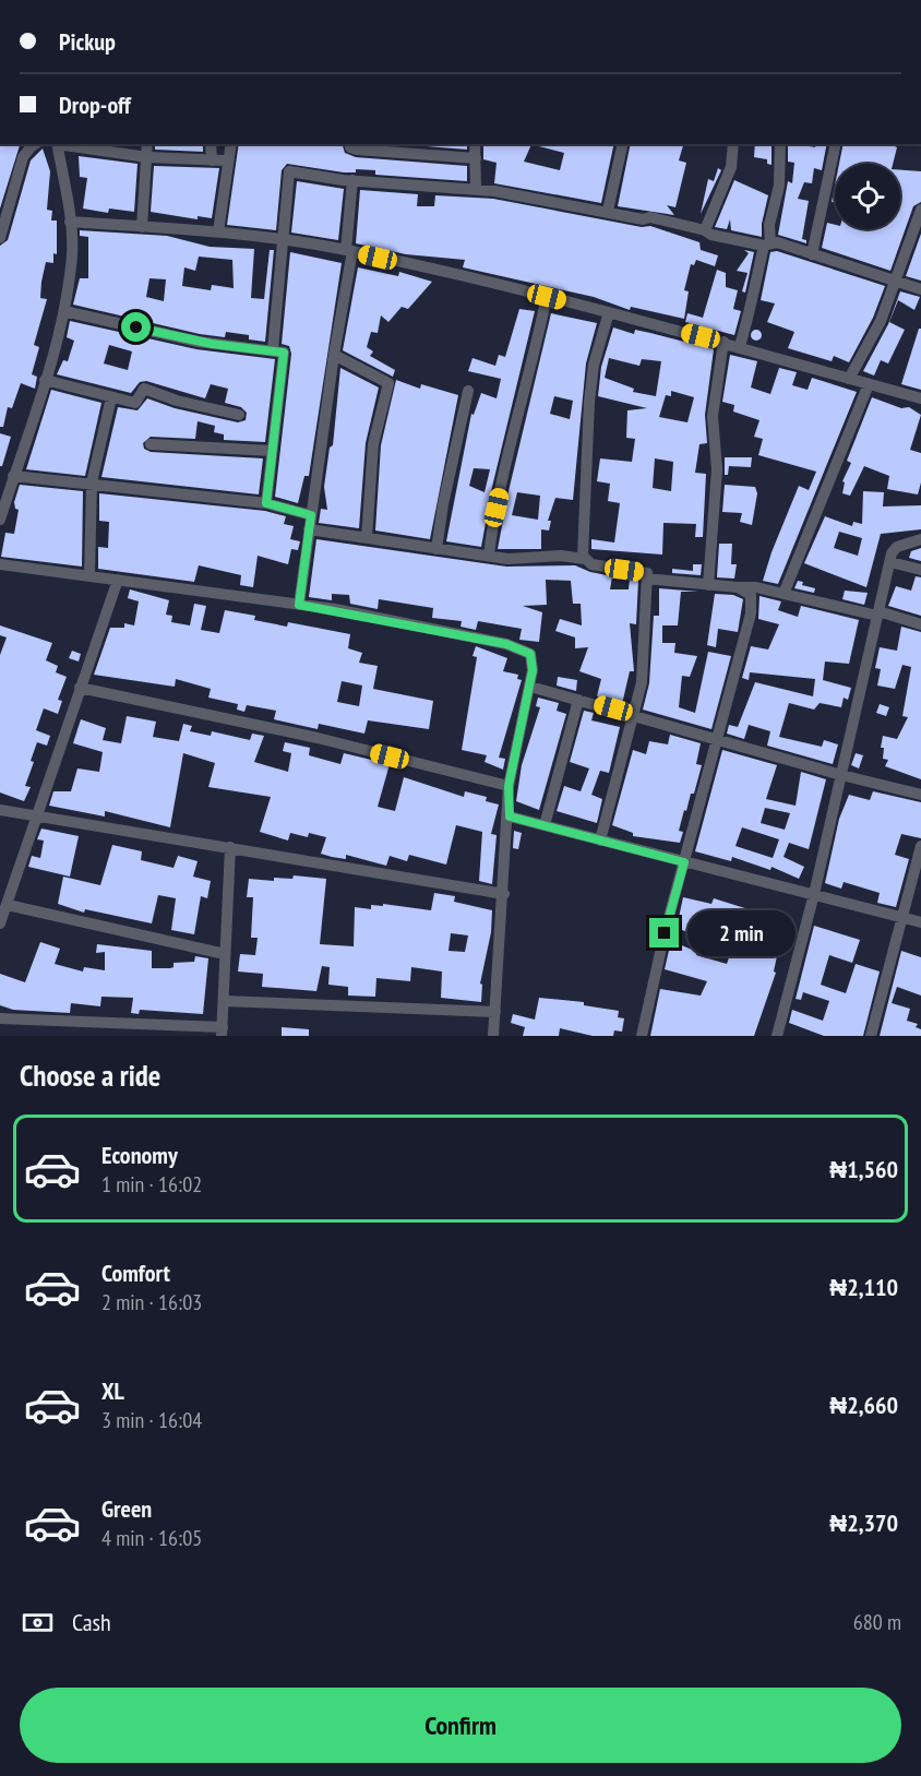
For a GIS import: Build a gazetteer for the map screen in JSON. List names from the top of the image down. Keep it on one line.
{"page":{"banner":["Pickup","Drop-off"],"bubble":"2 min","heading":"Choose a ride","list":[{"name":"Economy","note":"1 min · 16:02","value":"₦1,560"},{"name":"Comfort","note":"2 min · 16:03","value":"₦2,110"},{"name":"XL","note":"3 min · 16:04","value":"₦2,660"},{"name":"Green","note":"4 min · 16:05","value":"₦2,370"}],"pay":["Cash","680 m"],"buttons":"Confirm"}}
